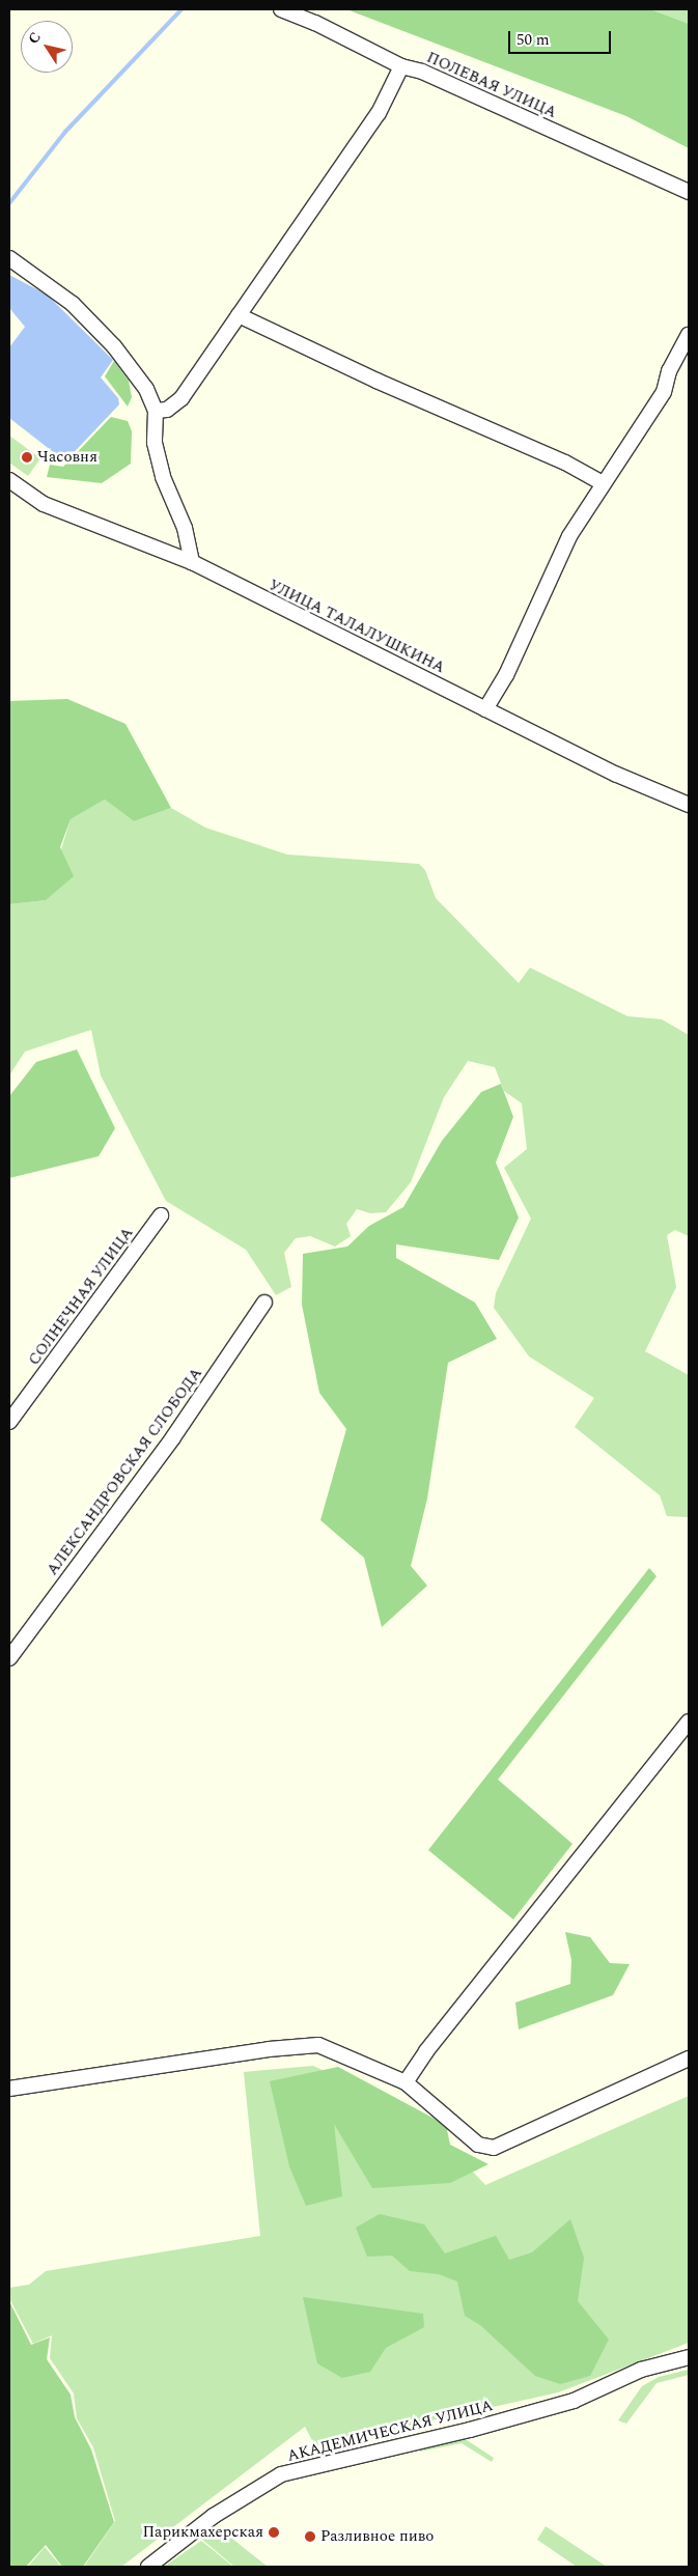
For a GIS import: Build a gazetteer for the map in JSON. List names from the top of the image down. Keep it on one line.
{"streets":{"street":["ПОЛЕВАЯ УЛИЦА","УЛИЦА ТАЛАЛУШКИНА","СОЛНЕЧНАЯ УЛИЦА","АЛЕКСАНДРОВСКАЯ СЛОБОДА","АКАДЕМИЧЕСКАЯ УЛИЦА"]},"places":["Часовня","Парикмахерская","Разливное пиво"],"scale_bar":"50 m","north":"top left"}
